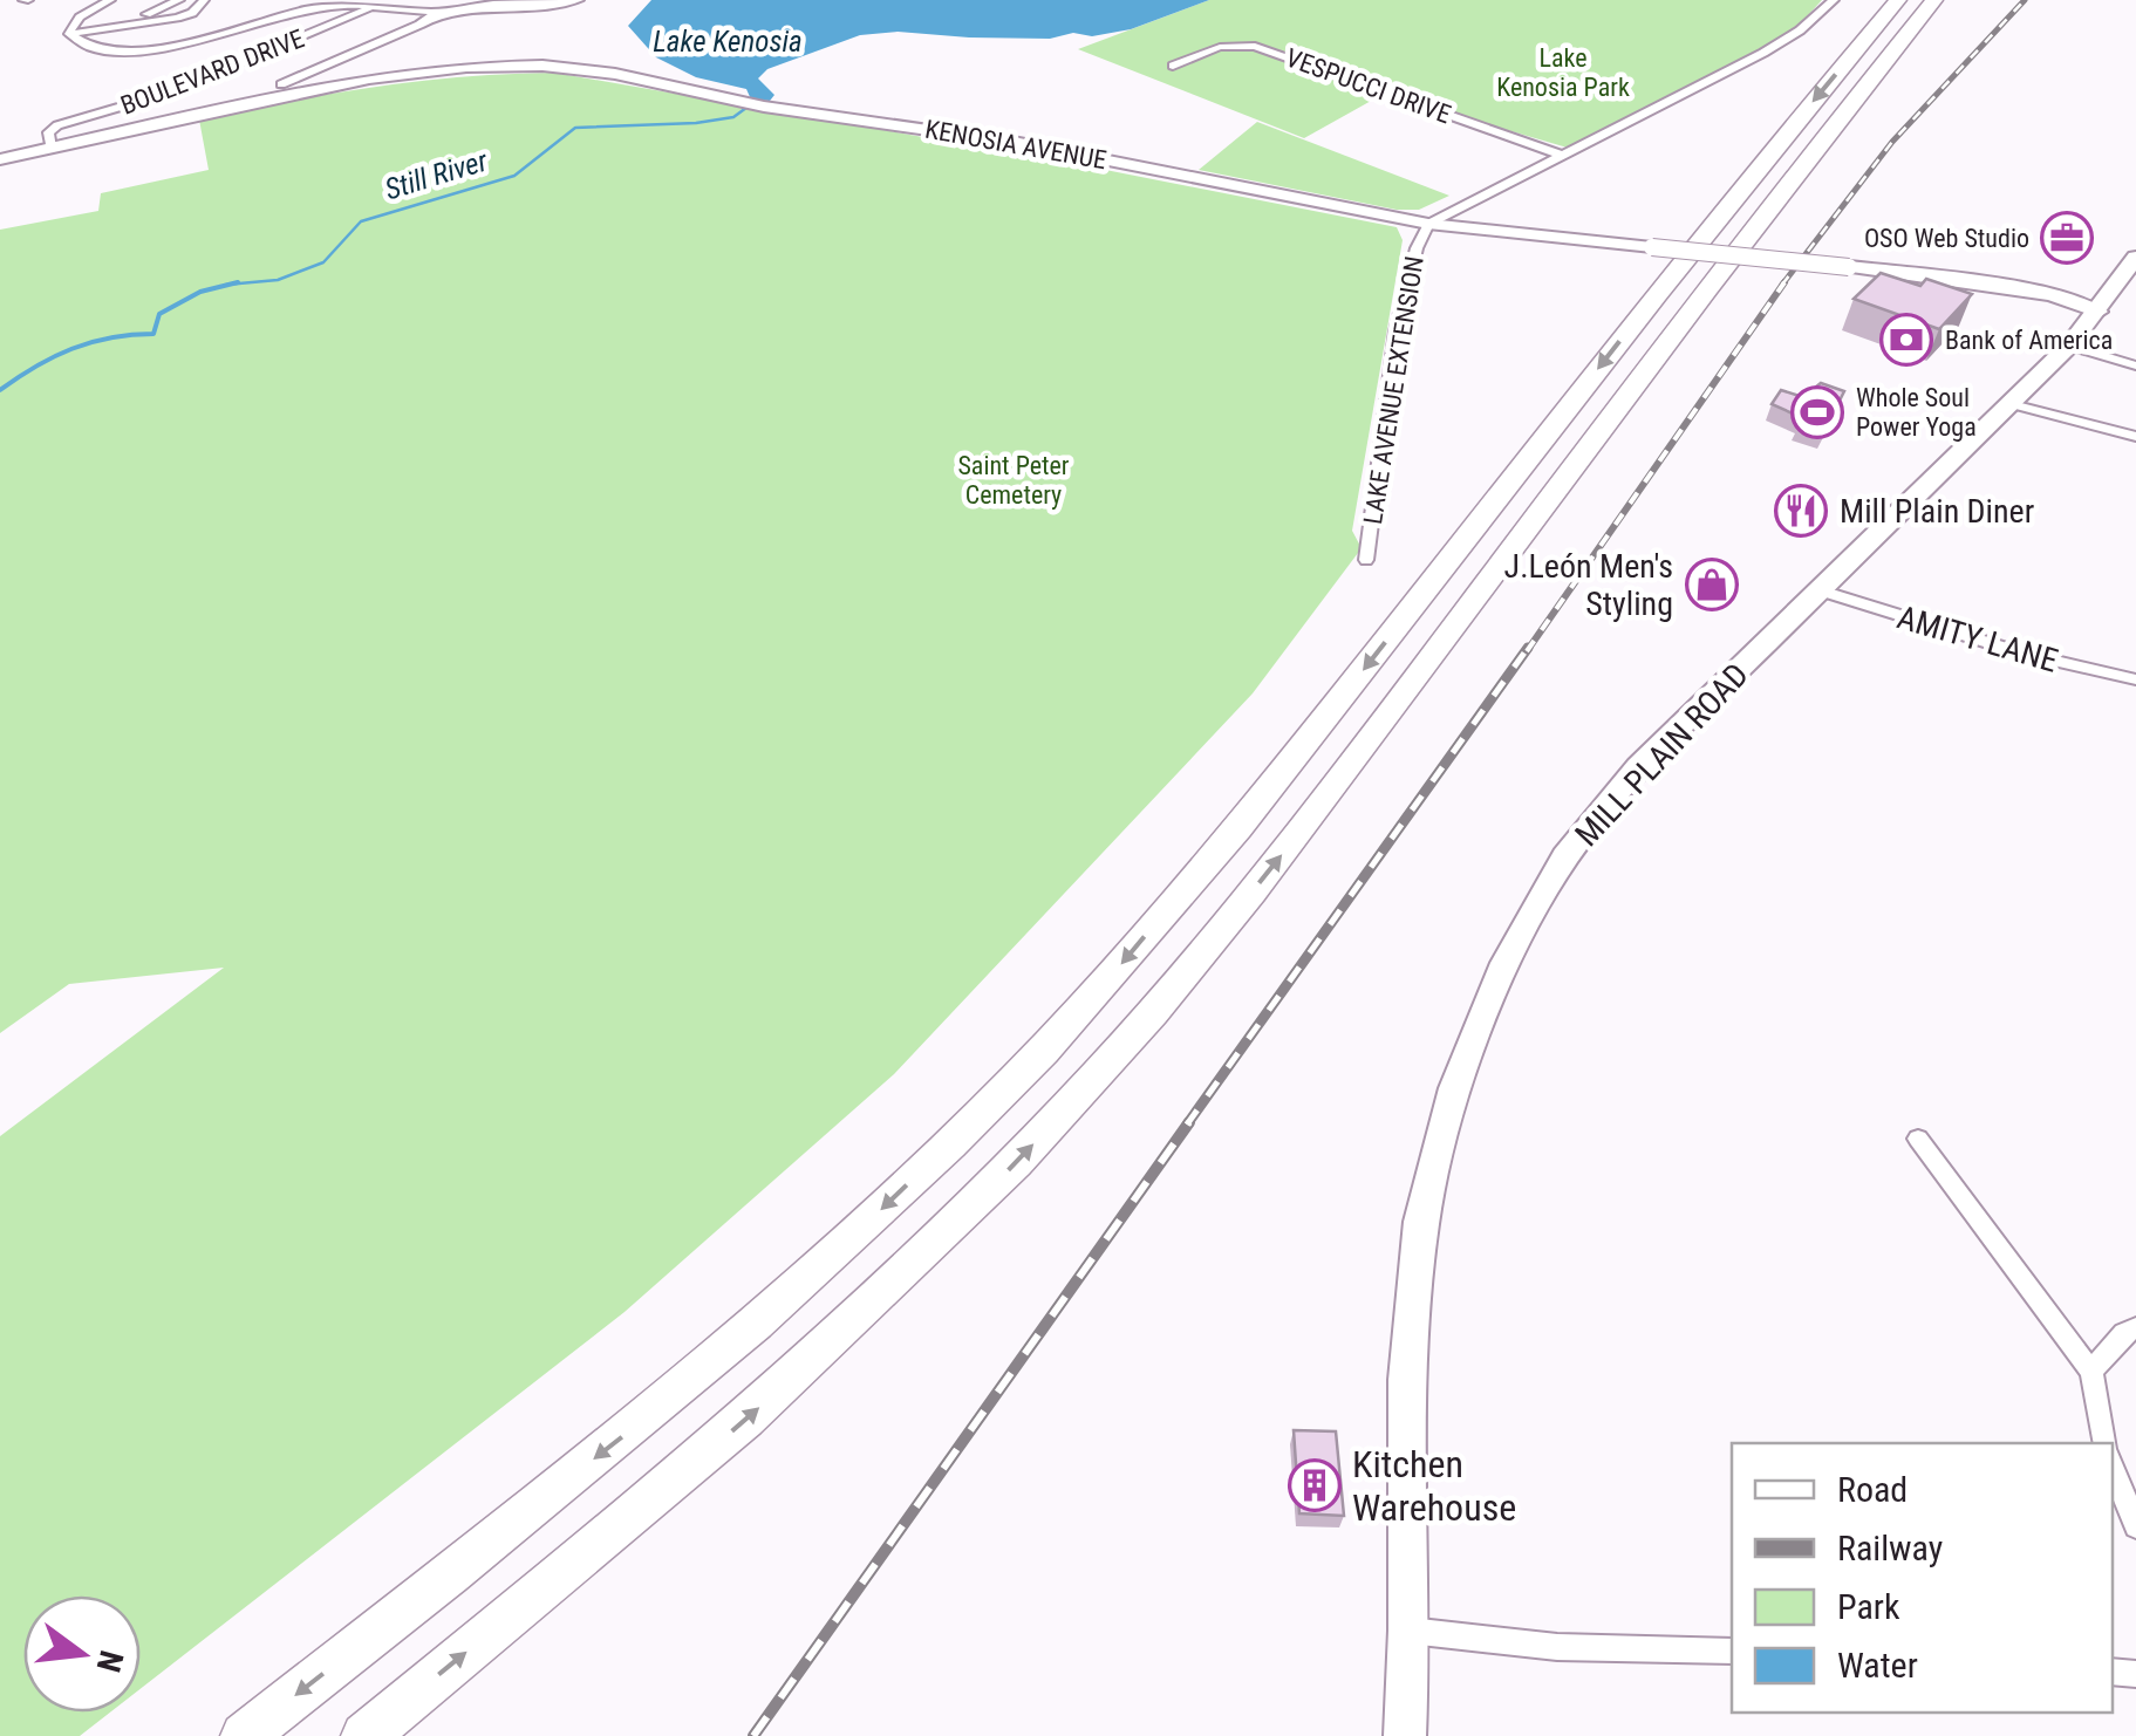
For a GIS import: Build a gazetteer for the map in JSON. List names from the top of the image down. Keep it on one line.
{"streets":{"main road":["MILL PLAIN ROAD"],"street":["BOULEVARD DRIVE","VESPUCCI DRIVE","KENOSIA AVENUE","LAKE AVENUE EXTENSION","AMITY LANE"]},"crossings":[["BOULEVARD DRIVE","KENOSIA AVENUE"],["KENOSIA AVENUE","LAKE AVENUE EXTENSION"],["KENOSIA AVENUE","MILL PLAIN ROAD"],["AMITY LANE","MILL PLAIN ROAD"]],"water":["Lake Kenosia","Still River"],"parks":["Lake Kenosia Park","Saint Peter Cemetery"],"places":{"office":["OSO Web Studio"],"bank":["Bank of America"],"sports":["Whole Soul Power Yoga"],"restaurant":["Mill Plain Diner"],"shop":["J.León Men's Styling"],"building":["Kitchen Warehouse"]},"legend":["Road","Railway","Park","Water"],"north":"right"}
